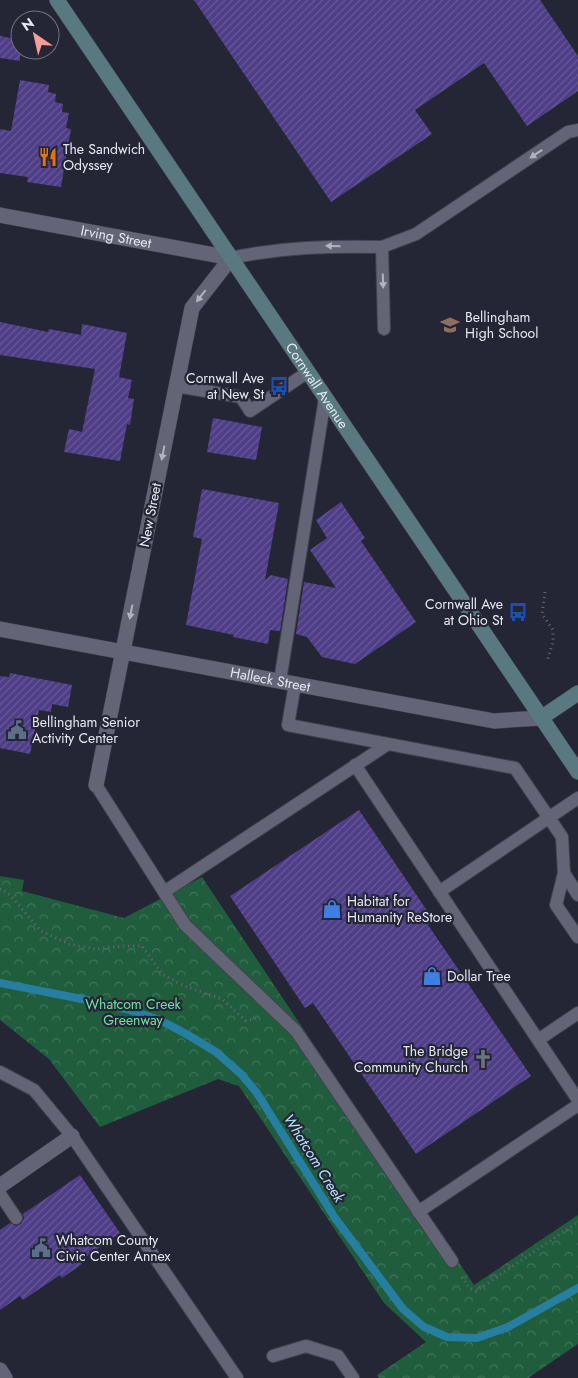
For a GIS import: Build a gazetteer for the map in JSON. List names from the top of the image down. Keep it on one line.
{"streets":{"street":["Irving Street","Cornwall Avenue","New Street","Halleck Street"]},"crossings":[["Irving Street","Cornwall Avenue"],["Irving Street","New Street"],["Cornwall Avenue","New Street"],["Cornwall Avenue","Halleck Street"],["New Street","Halleck Street"]],"one_way":["New Street"],"water":["Whatcom Creek"],"parks":["Whatcom Creek Greenway"],"places":{"restaurant":["The Sandwich Odyssey"],"school or university":["Bellingham High School"],"bus stop":["Cornwall Ave at New St","Cornwall Ave at Ohio St"],"public building":["Bellingham Senior Activity Center","Whatcom County Civic Center Annex"],"shop":["Habitat for Humanity ReStore","Dollar Tree"],"church":["The Bridge Community Church"]},"north":"top left"}
